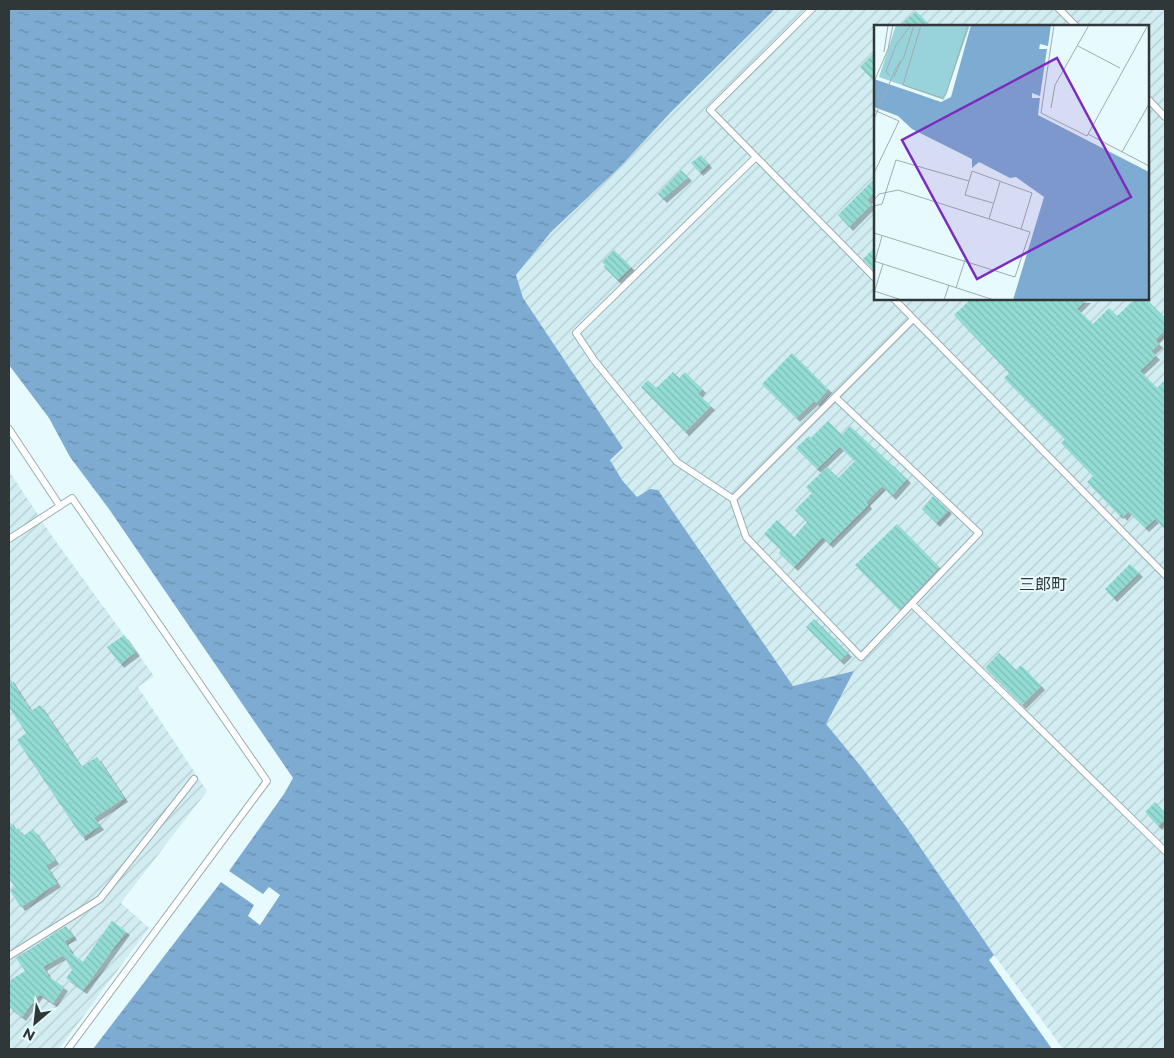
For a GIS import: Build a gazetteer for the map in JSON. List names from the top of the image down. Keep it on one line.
{"districts":["三郎町"],"north":"bottom left"}
